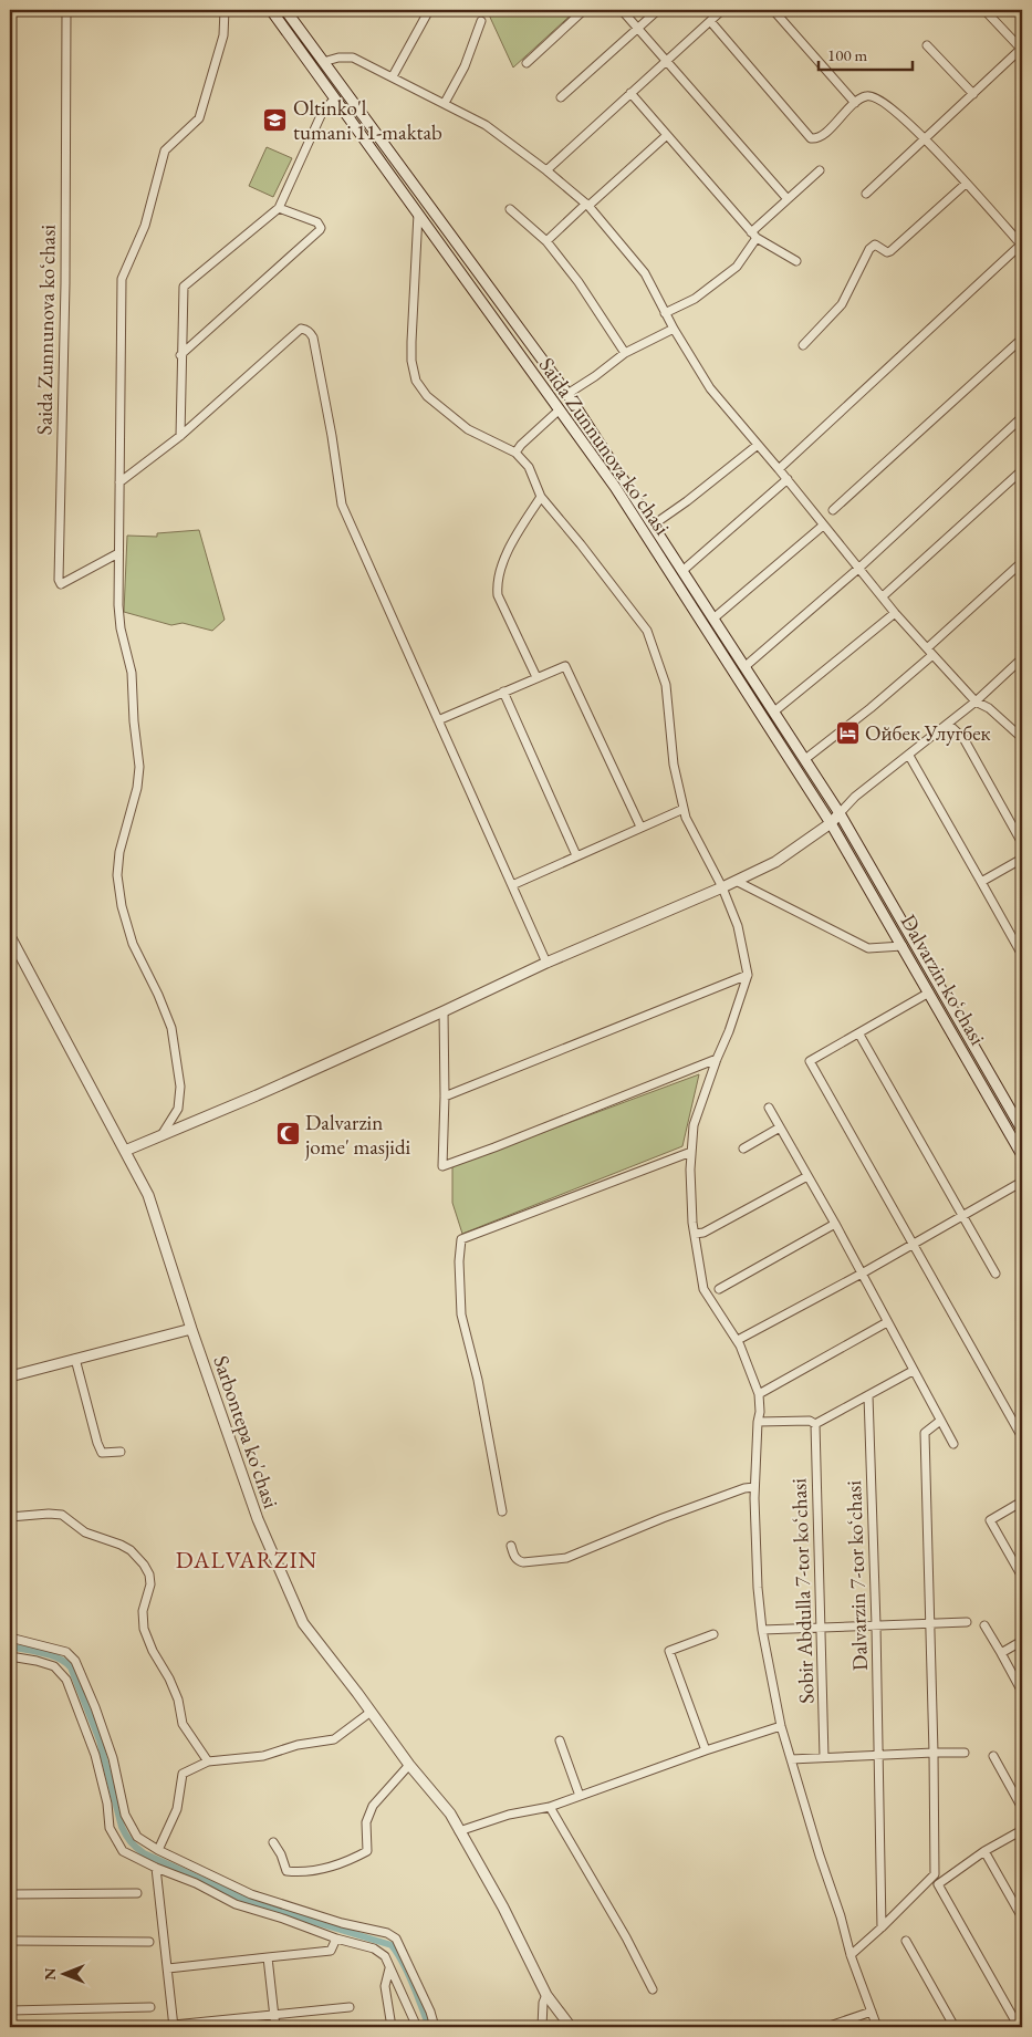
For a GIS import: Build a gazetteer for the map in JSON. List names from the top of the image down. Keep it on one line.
{"streets":{"main road":["Saida Zunnunova ko'chasi","Dalvarzin koʻchasi","Sarbontepa ko'chasi"],"street":["Saida Zunnunova koʻchasi","Dalvarzin 7-tor koʻchasi","Sobir Abdulla 7-tor koʻchasi"]},"crossings":[["Saida Zunnunova ko'chasi","Dalvarzin koʻchasi"]],"districts":["DALVARZIN"],"places":{"school or university":["Oltinko'l tumani 11-maktab"],"hotel":["Ойбек Улугбек"],"mosque":["Dalvarzin jome' masjidi"]},"scale_bar":"100 m","north":"left"}
